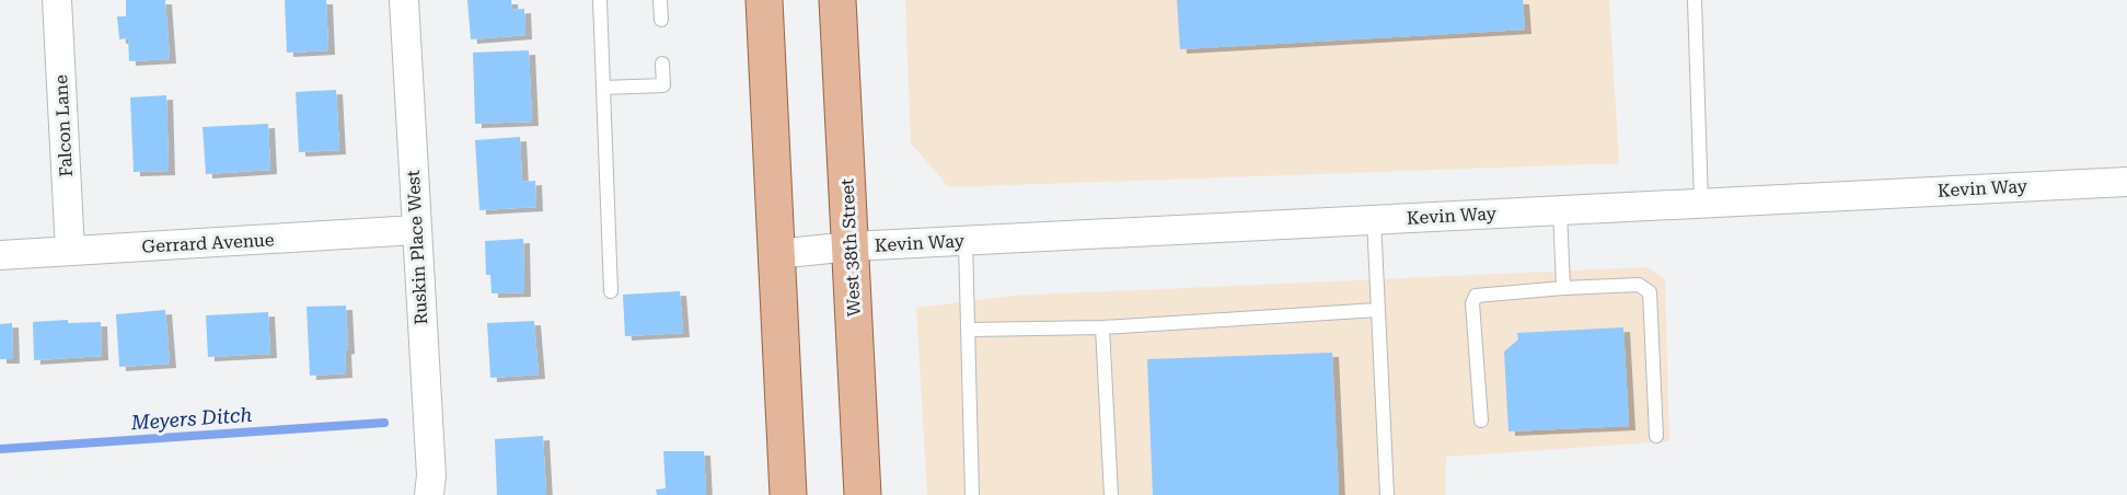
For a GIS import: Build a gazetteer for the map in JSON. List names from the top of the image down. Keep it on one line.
{"streets":{"main road":["West 38th Street"],"street":["Falcon Lane","Kevin Way","Gerrard Avenue","Ruskin Place West"]},"crossings":[["Falcon Lane","Gerrard Avenue"],["Kevin Way","West 38th Street"],["Gerrard Avenue","Ruskin Place West"]],"water":["Meyers Ditch"]}
